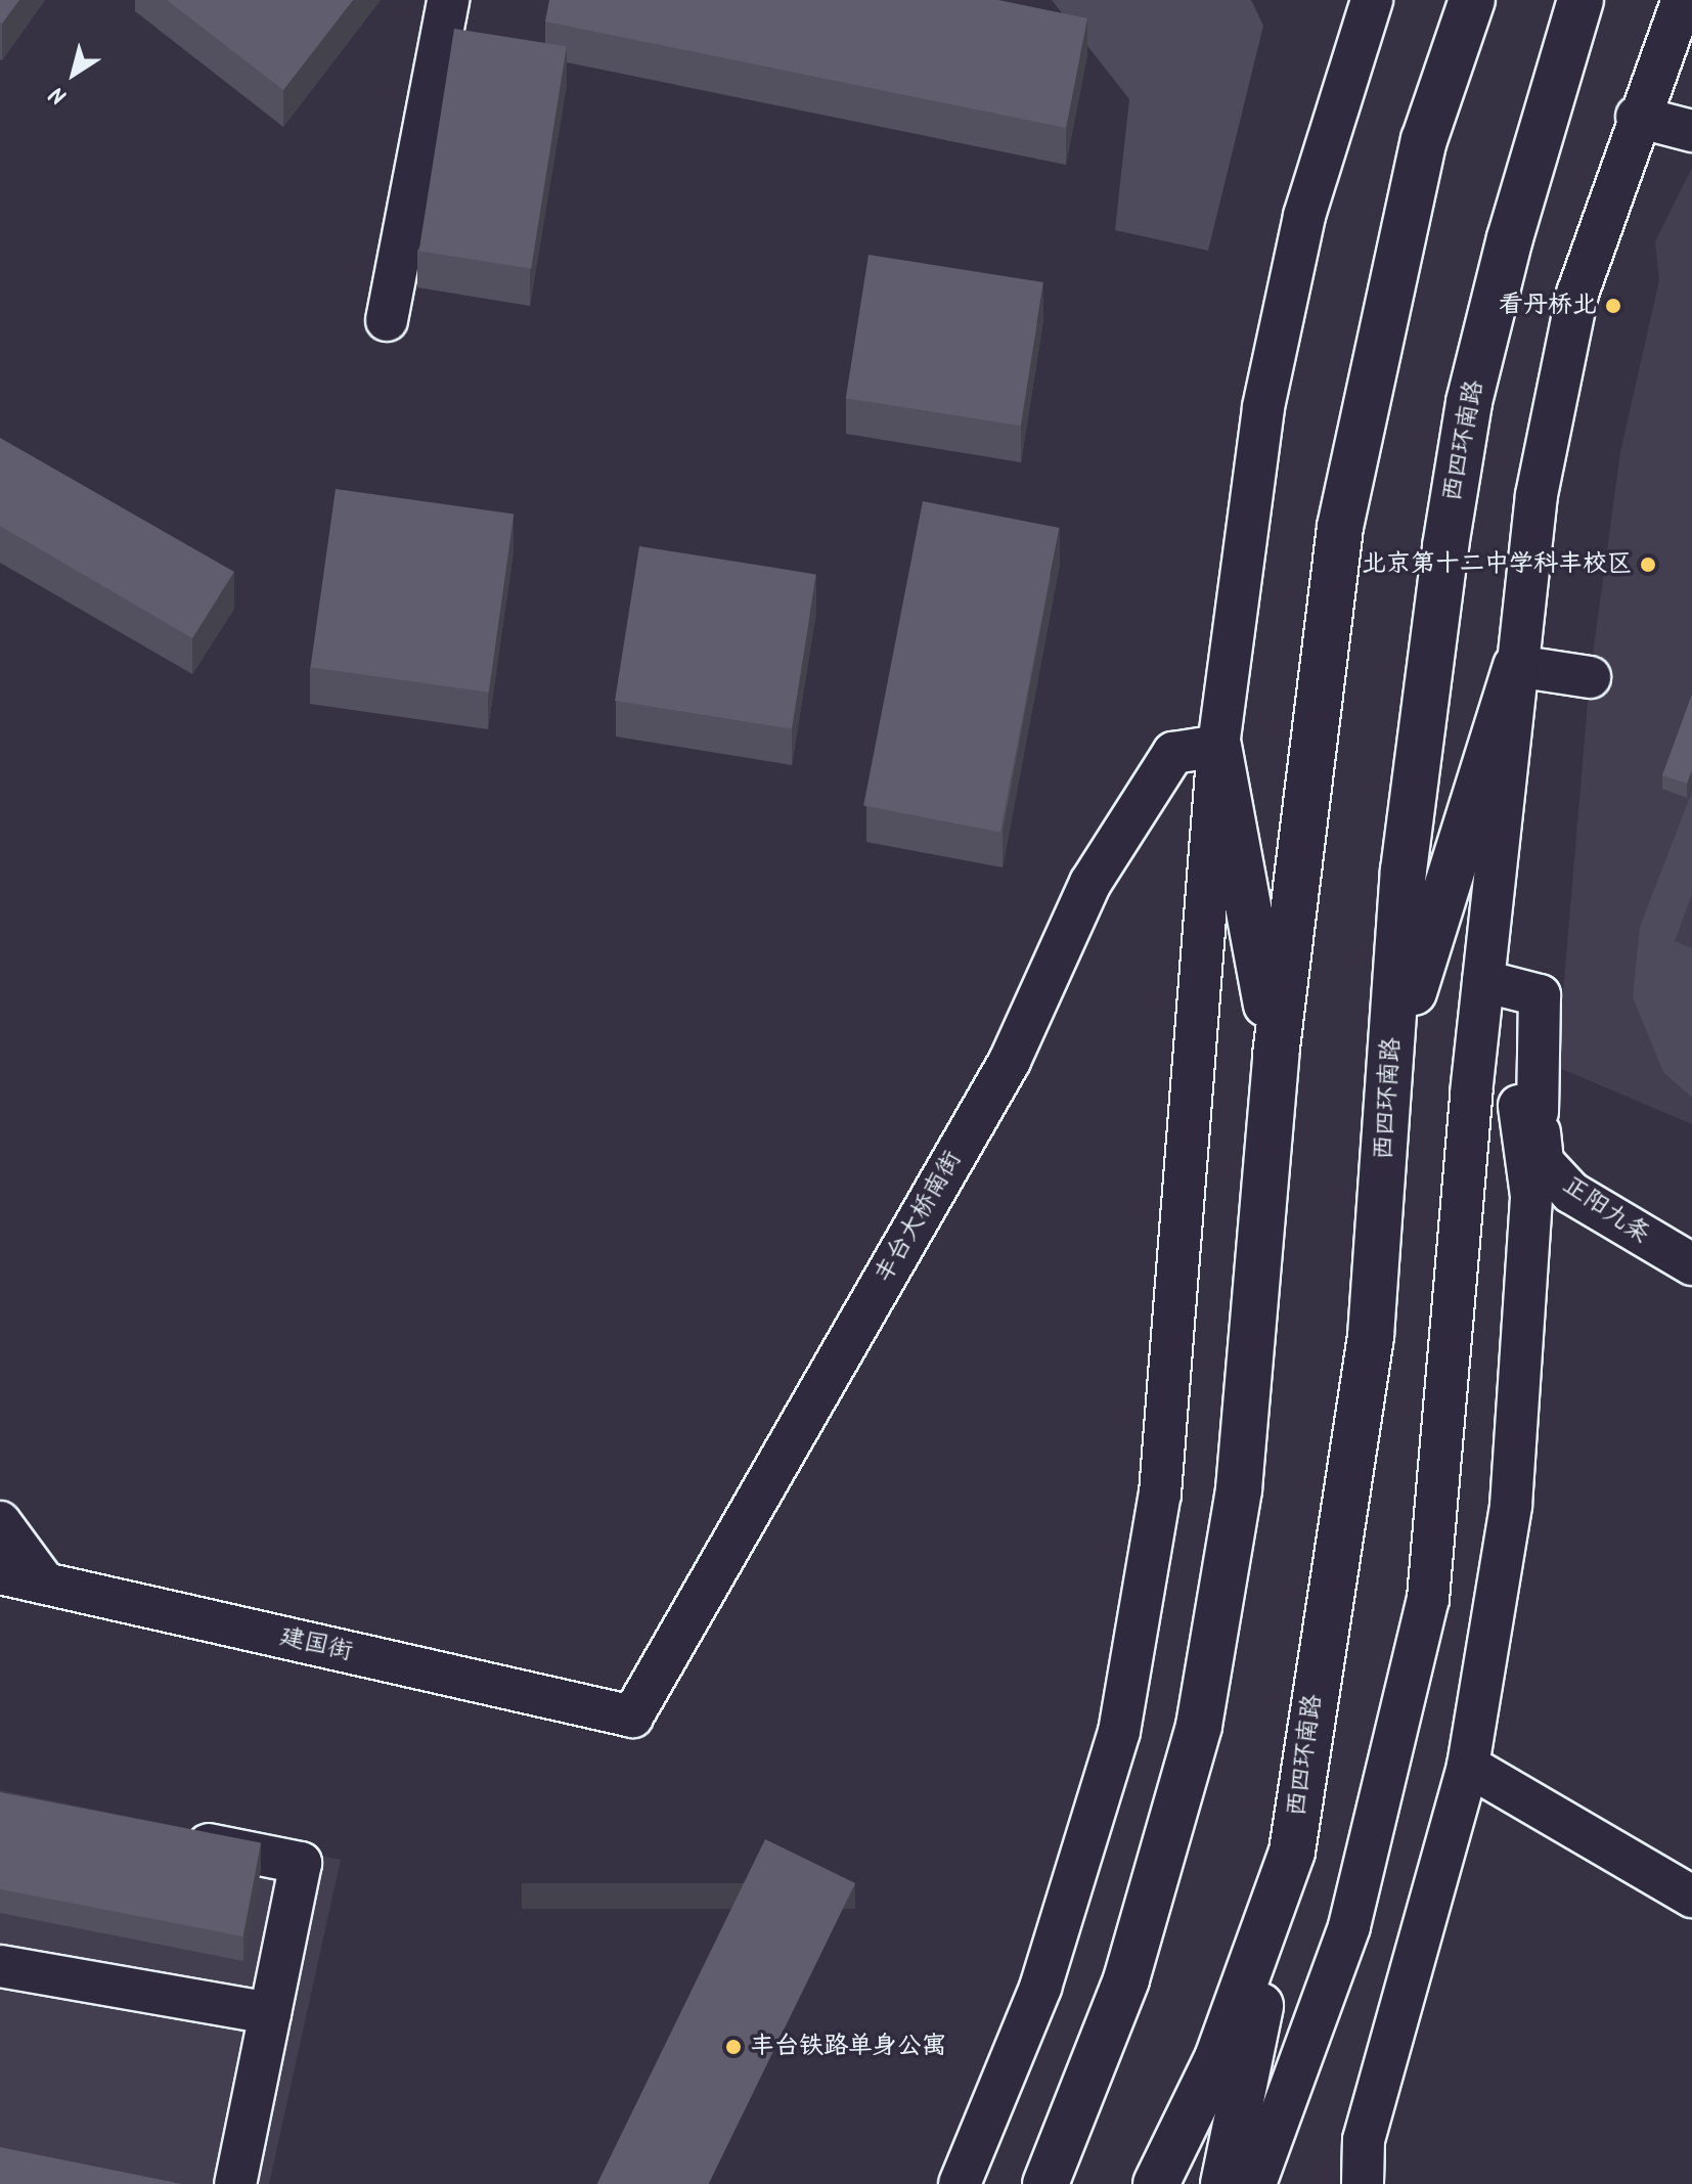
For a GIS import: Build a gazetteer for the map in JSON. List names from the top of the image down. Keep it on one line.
{"streets":{"highway":["西四环南路"],"street":["正阳九条","丰台大桥南街","建国街"]},"crossings":[["丰台大桥南街","建国街"]],"places":["看丹桥北","北京第十二中学科丰校区","丰台铁路单身公寓"],"north":"bottom left"}
